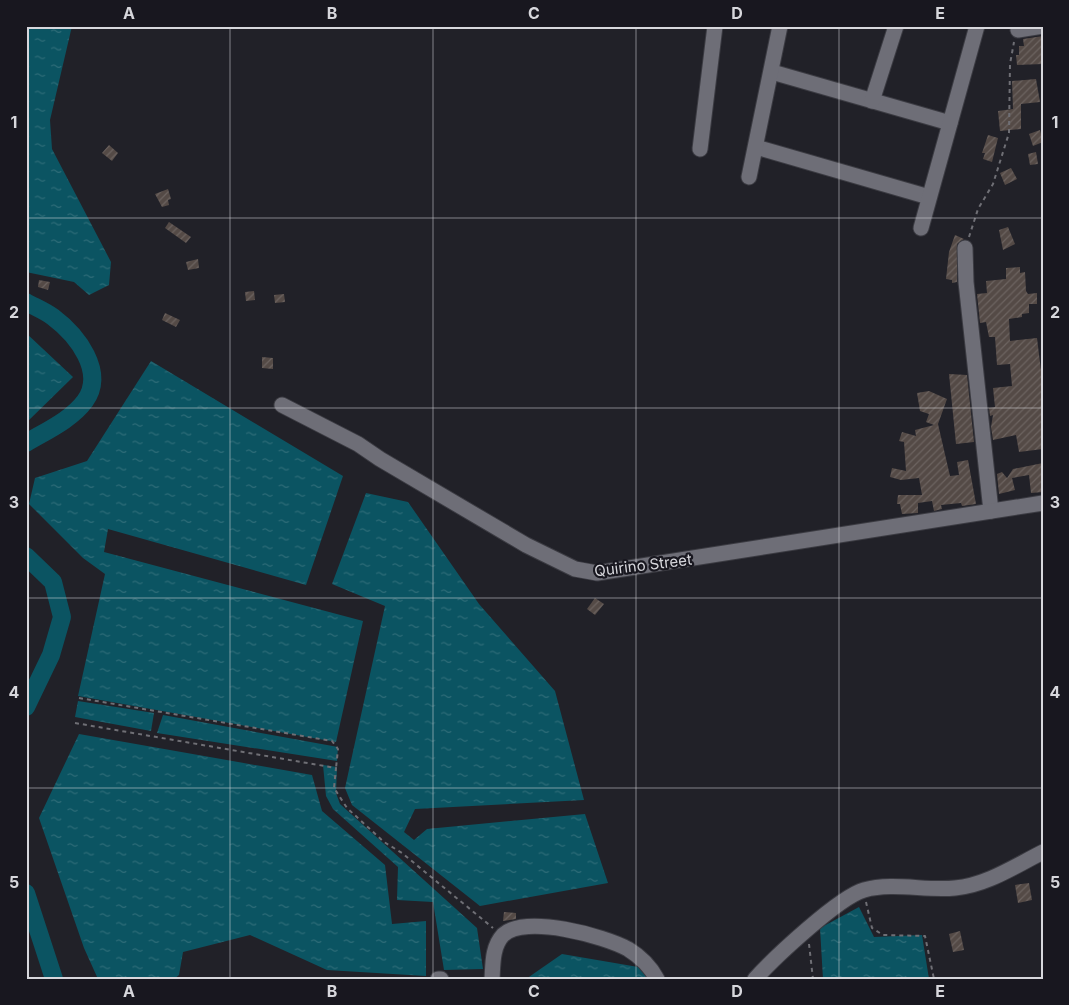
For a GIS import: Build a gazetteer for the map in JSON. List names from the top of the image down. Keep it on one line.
{"streets":{"street":["Quirino Street"]},"grid":{"columns":["A","B","C","D","E"],"rows":["1","2","3","4","5"]}}
